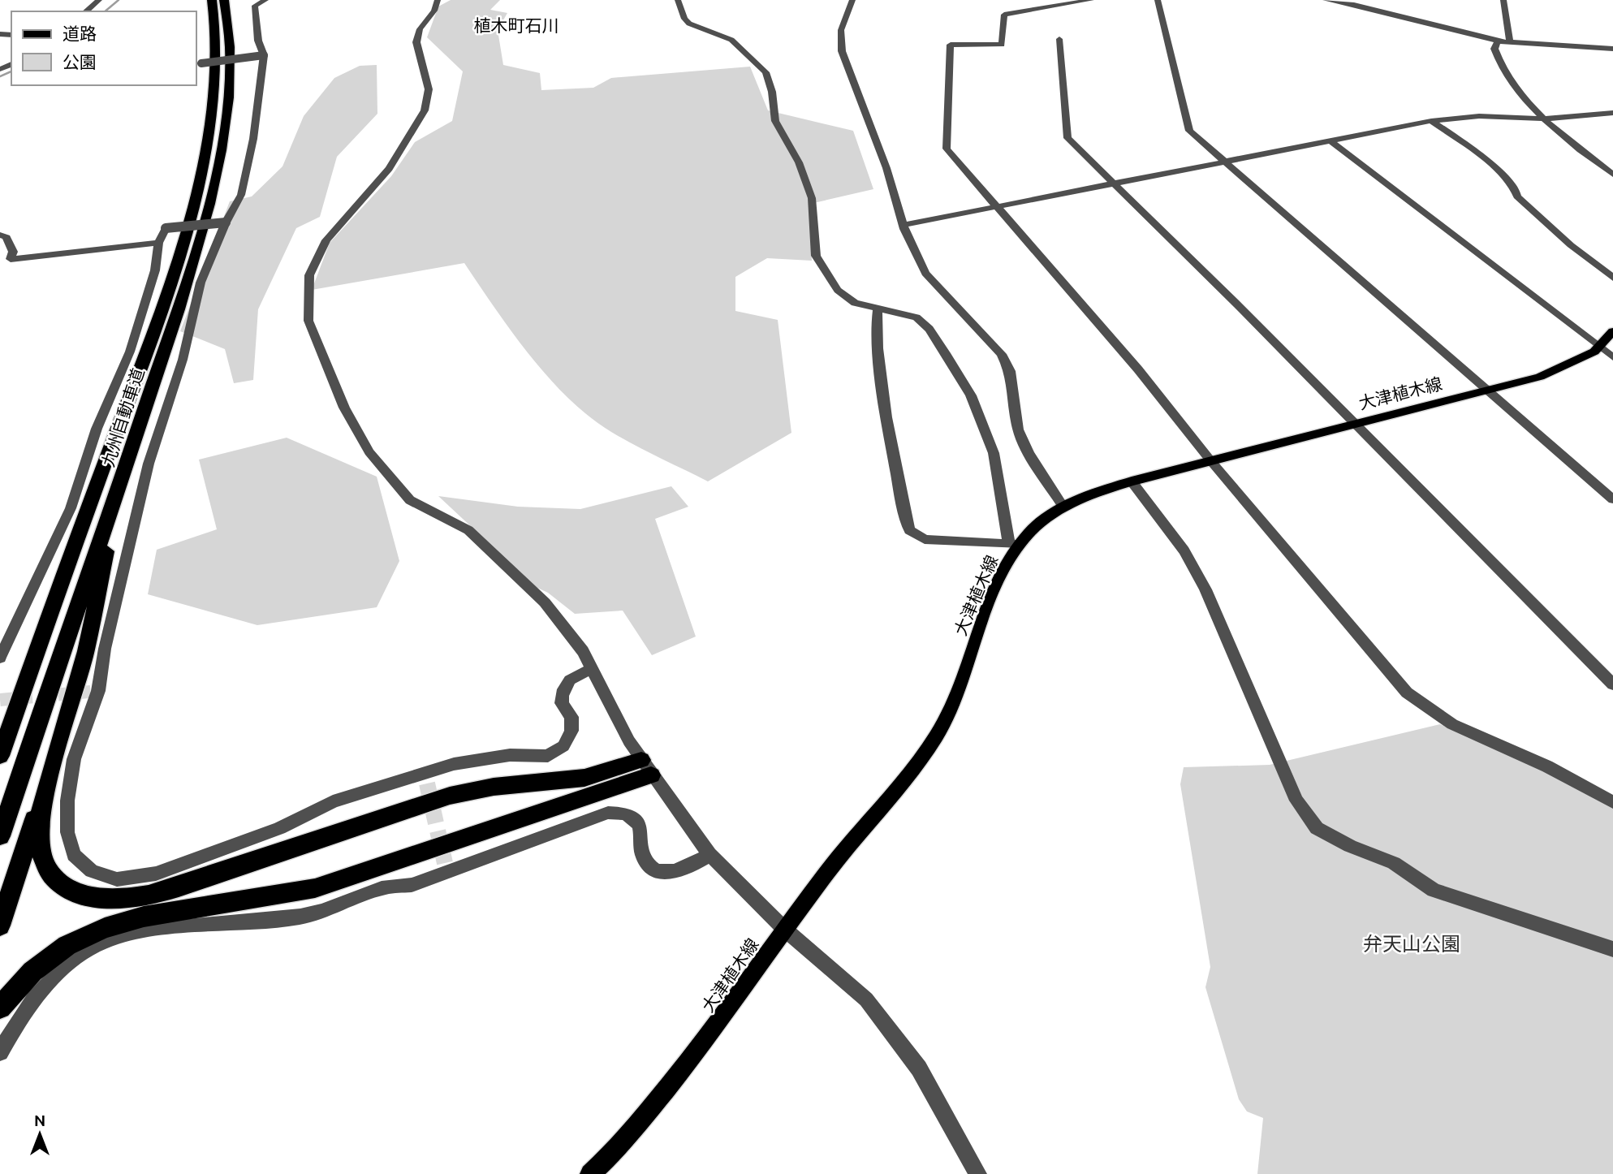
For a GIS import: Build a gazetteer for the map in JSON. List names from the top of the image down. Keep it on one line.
{"streets":{"highway":["九州自動車道"],"main road":["大津植木線"]},"districts":["植木町石川"],"parks":["弁天山公園"],"legend":["道路","公園"],"north":"top"}
